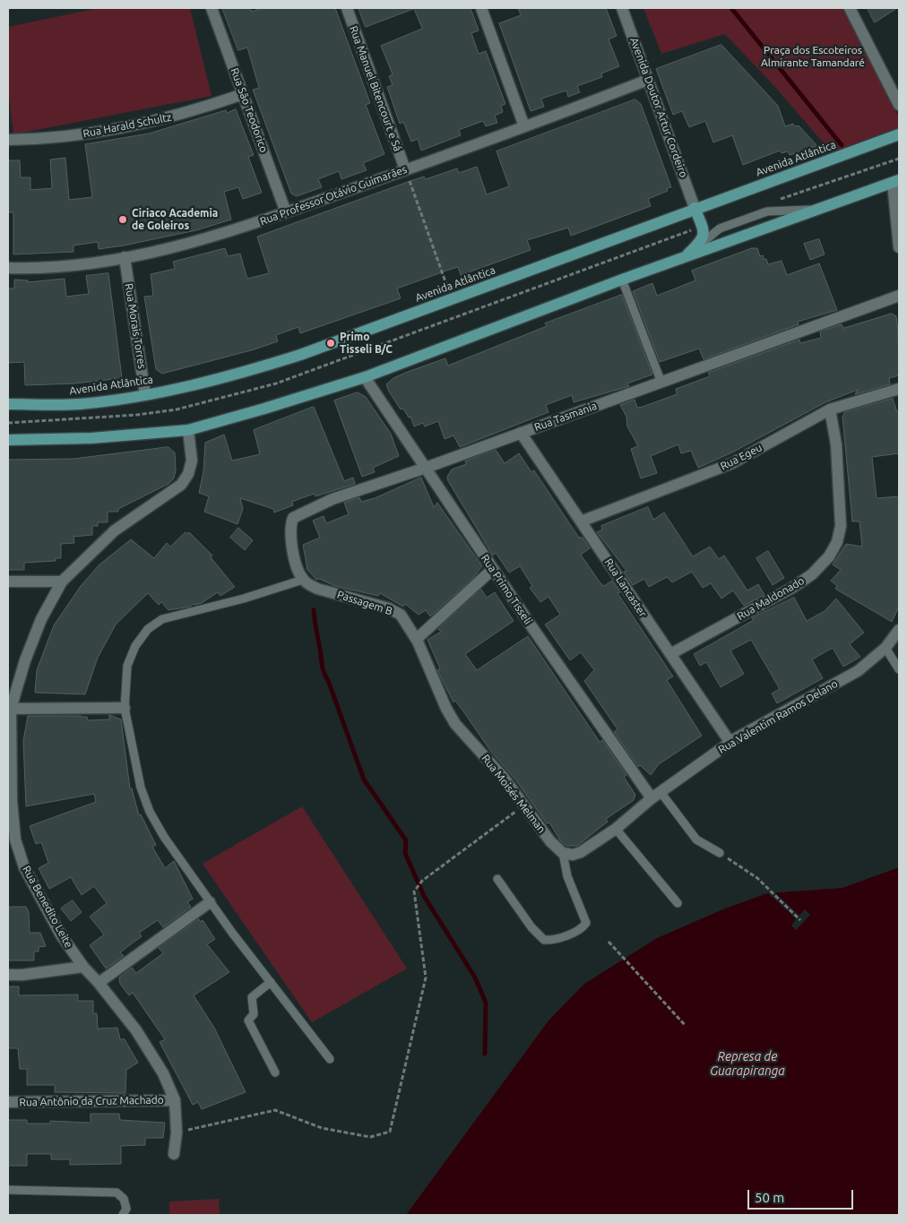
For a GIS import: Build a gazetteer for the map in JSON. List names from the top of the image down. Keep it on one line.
{"streets":{"main road":["Avenida Atlântica"],"street":["Rua Manuel Bitencourt e Sá","Avenida Doutor Artur Cordeiro","Rua São Teodorico","Rua Harald Schultz","Rua Professor Otávio Guimarães","Rua Morais Torres","Rua Tasmania","Rua Egeu","Rua Lancaster","Rua Primo Tisseli","Rua Maldonado","Passagem B","Rua Valentim Ramos Delano","Rua Moisés Melman","Rua Benedito Leite","Rua Antônio da Cruz Machado"]},"crossings":[["Rua Manuel Bitencourt e Sá","Rua Professor Otávio Guimarães"],["Avenida Doutor Artur Cordeiro","Avenida Atlântica"],["Avenida Doutor Artur Cordeiro","Rua Professor Otávio Guimarães"],["Rua São Teodorico","Rua Harald Schultz"],["Rua São Teodorico","Rua Professor Otávio Guimarães"],["Avenida Atlântica","Rua Morais Torres"],["Rua Professor Otávio Guimarães","Rua Morais Torres"],["Rua Tasmania","Rua Lancaster"],["Rua Tasmania","Rua Primo Tisseli"],["Rua Tasmania","Passagem B"],["Rua Egeu","Rua Lancaster"],["Rua Egeu","Rua Maldonado"],["Rua Lancaster","Rua Maldonado"],["Rua Lancaster","Rua Valentim Ramos Delano"],["Rua Primo Tisseli","Rua Valentim Ramos Delano"],["Passagem B","Rua Moisés Melman"],["Rua Benedito Leite","Rua Antônio da Cruz Machado"]],"water":["Represa de Guarapiranga"],"parks":["Praça dos Escoteiros Almirante Tamandaré"],"places":["Ciriaco Academia de Goleiros","Primo Tisseli B/C"],"scale_bar":"50 m"}
